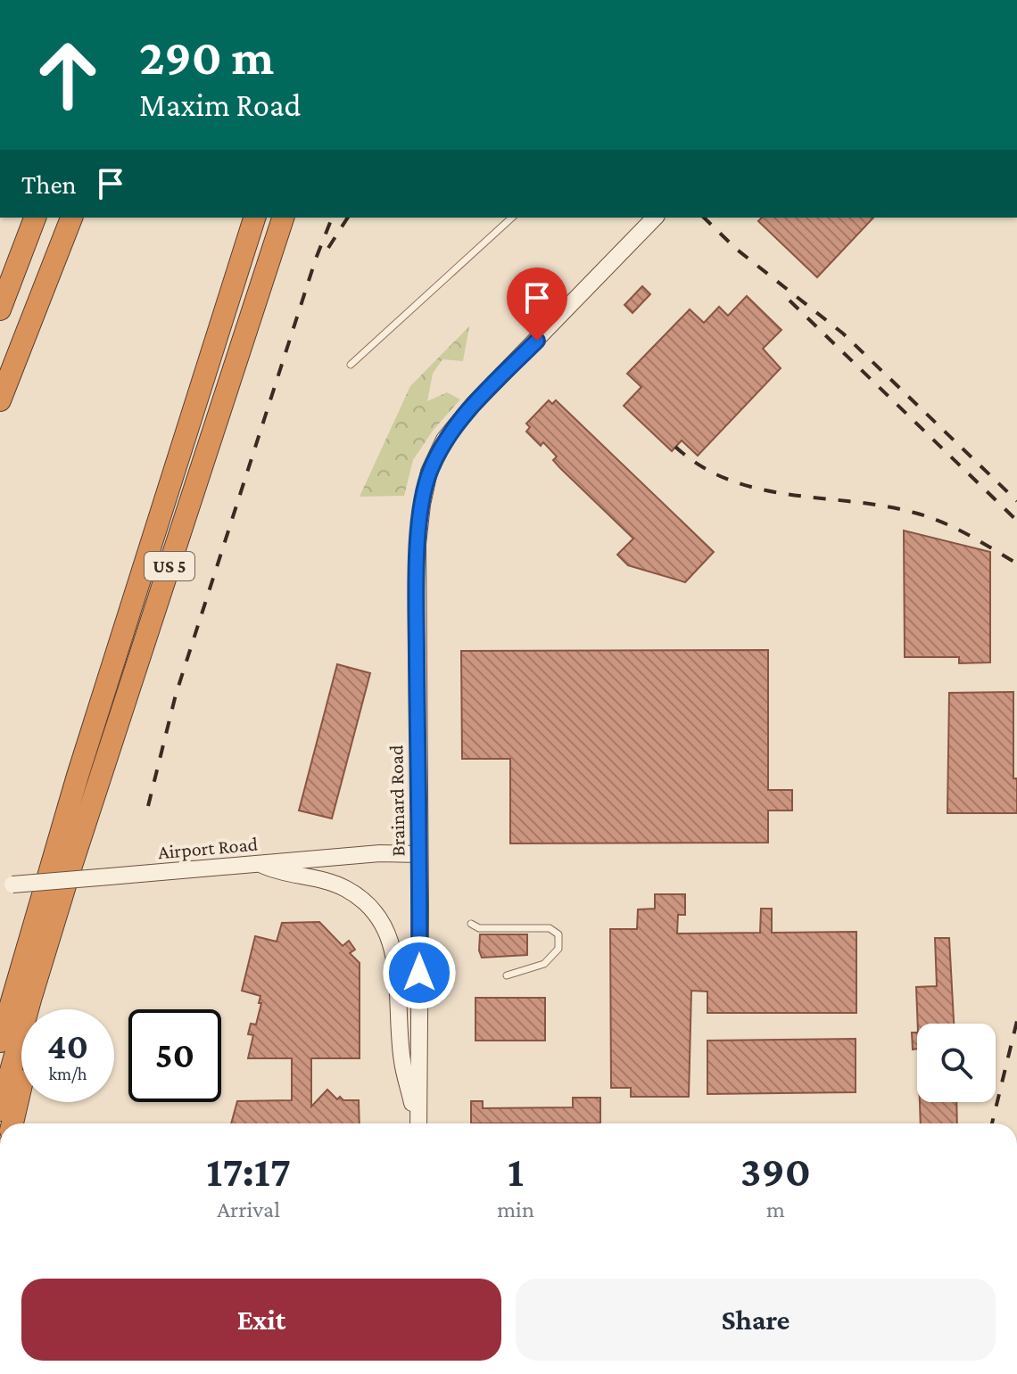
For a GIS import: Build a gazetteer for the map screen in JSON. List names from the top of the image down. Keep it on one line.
{"streets":{"highway":["US 5"],"main road":["Brainard Road","Airport Road"]},"crossings":[["Brainard Road","Airport Road"]],"page":{"turn":["290 m","Maxim Road"],"then":"Then","speed":"40 km/h","limit":"50","eta":["17:17","Arrival","1","min","390","m"],"buttons":["Exit","Share"]}}
